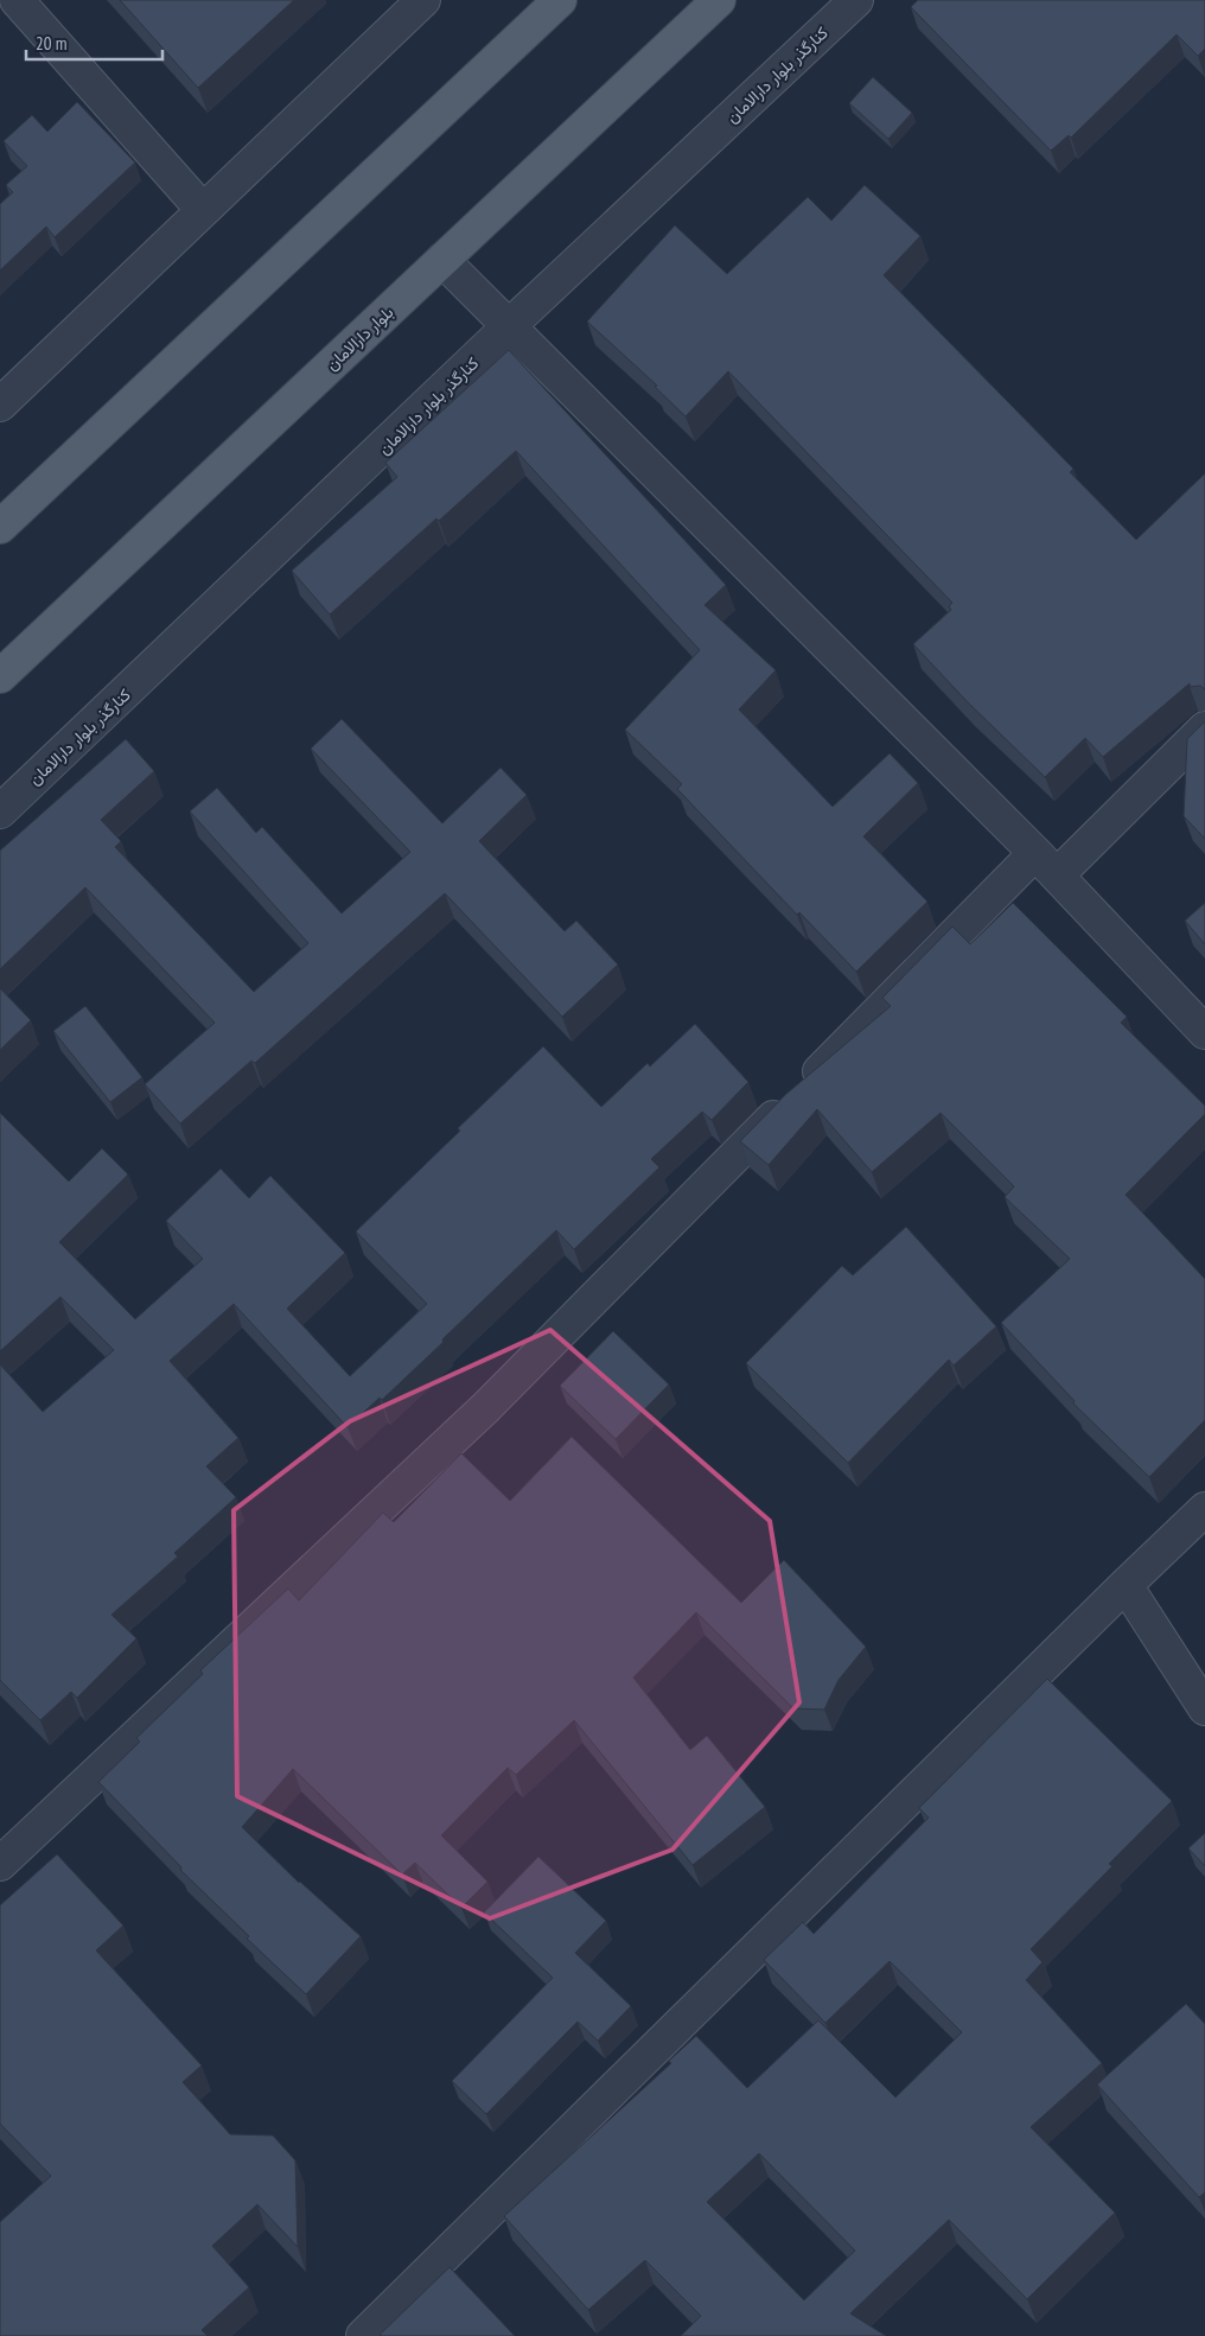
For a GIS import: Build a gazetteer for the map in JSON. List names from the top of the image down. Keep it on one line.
{"streets":{"main road":["بلوار دارالامان"],"street":["کنارگذر بلوار دارالامان"]},"scale_bar":"20 m"}
